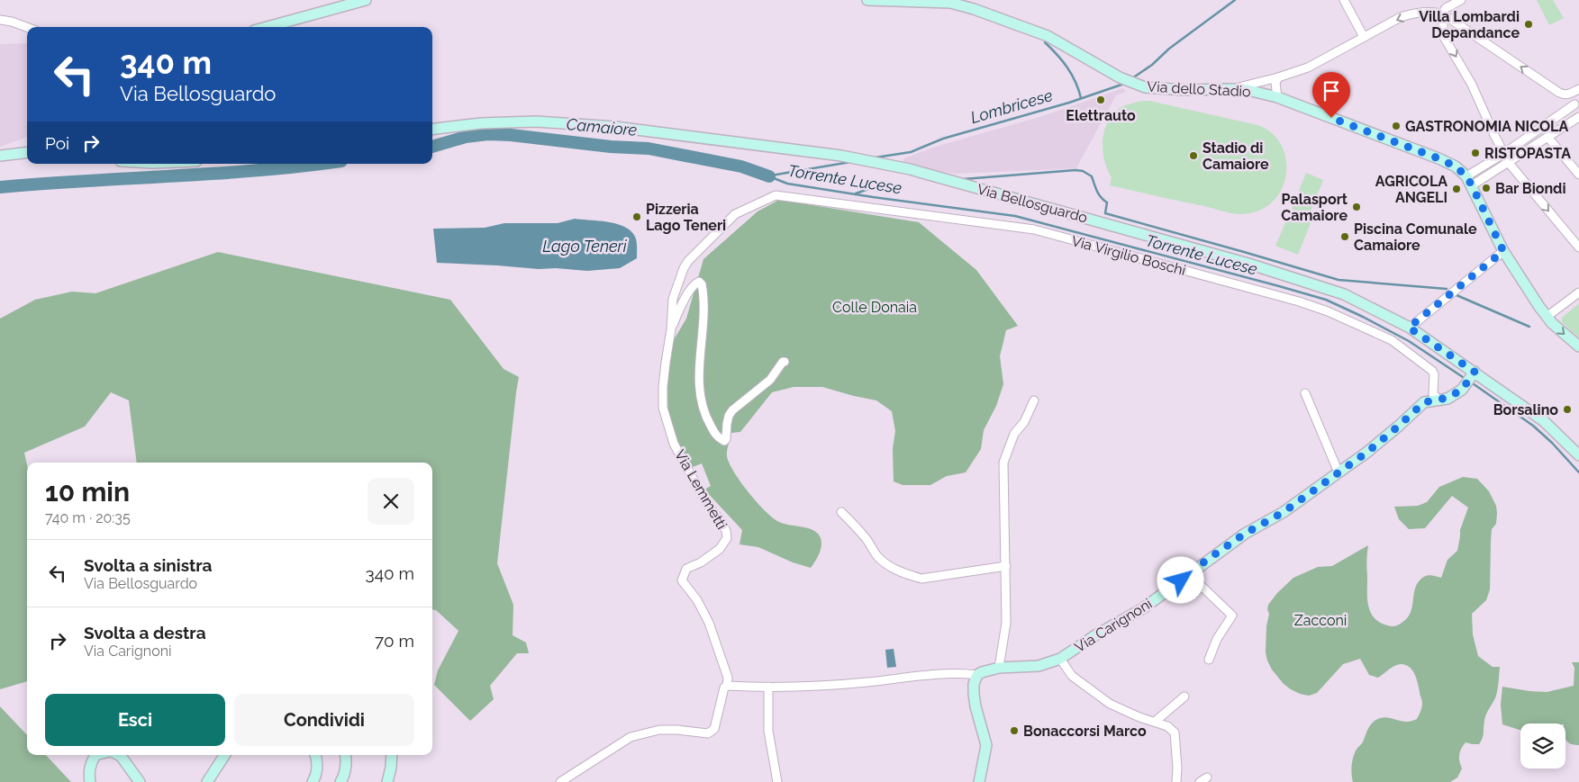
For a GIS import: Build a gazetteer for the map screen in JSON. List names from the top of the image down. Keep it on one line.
{"streets":{"street":["Via dello Stadio","Via Bellosguardo","Via Virgilio Boschi","Via Lemmetti","Via Carignoni"]},"crossings":[["Via Bellosguardo","Via Carignoni"],["Via Virgilio Boschi","Via Lemmetti"],["Via Virgilio Boschi","Via Carignoni"]],"water":["Lombricese","Camaiore","Torrente Lucese","Lago Teneri"],"parks":["Colle Donaia","Zacconi"],"places":["Villa Lombardi Depandance","Elettrauto","GASTRONOMIA NICOLA","RISTOPASTA","Stadio di Camaiore","Bar Biondi","AGRICOLA ANGELI","Palasport Camaiore","Pizzeria Lago Teneri","Piscina Comunale Camaiore","Borsalino","Bonaccorsi Marco"],"page":{"turn":["340 m","Via Bellosguardo"],"then":"Poi","heading":["10 min","740 m · 20:35"],"list":[{"name":"Svolta a sinistra","note":"Via Bellosguardo","value":"340 m"},{"name":"Svolta a destra","note":"Via Carignoni","value":"70 m"}],"buttons":["Esci","Condividi"]}}
